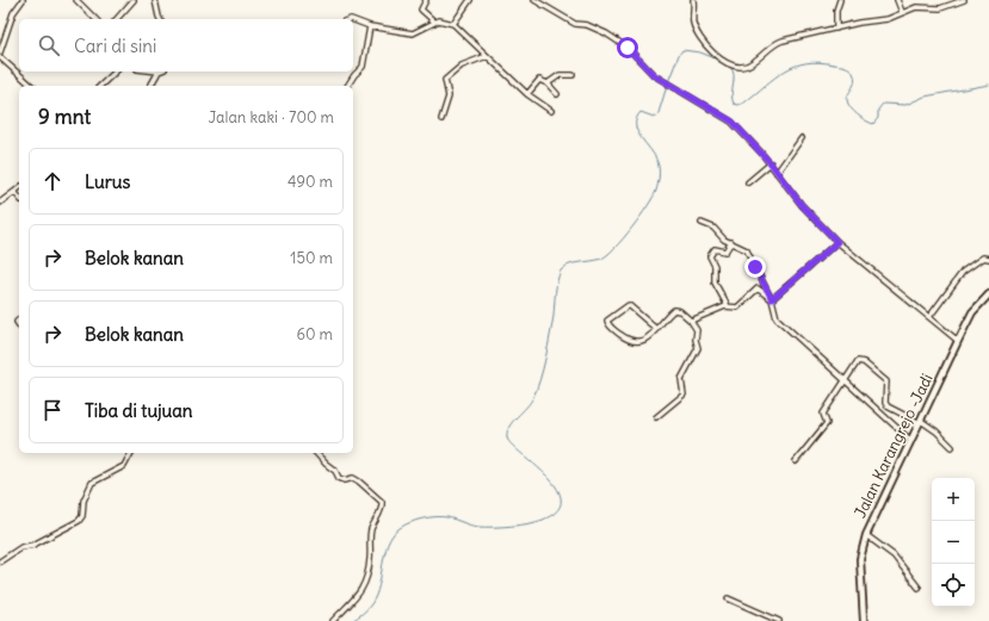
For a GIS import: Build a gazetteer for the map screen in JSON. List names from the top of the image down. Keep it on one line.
{"streets":{"street":["Jalan Karangrejo -Jadi"]},"page":{"search":"Cari di sini","heading":["9 mnt","Jalan kaki · 700 m"],"list":[["Lurus","490 m"],["Belok kanan","150 m"],["Belok kanan","60 m"],"Tiba di tujuan"],"map_buttons":["+","−"]}}
